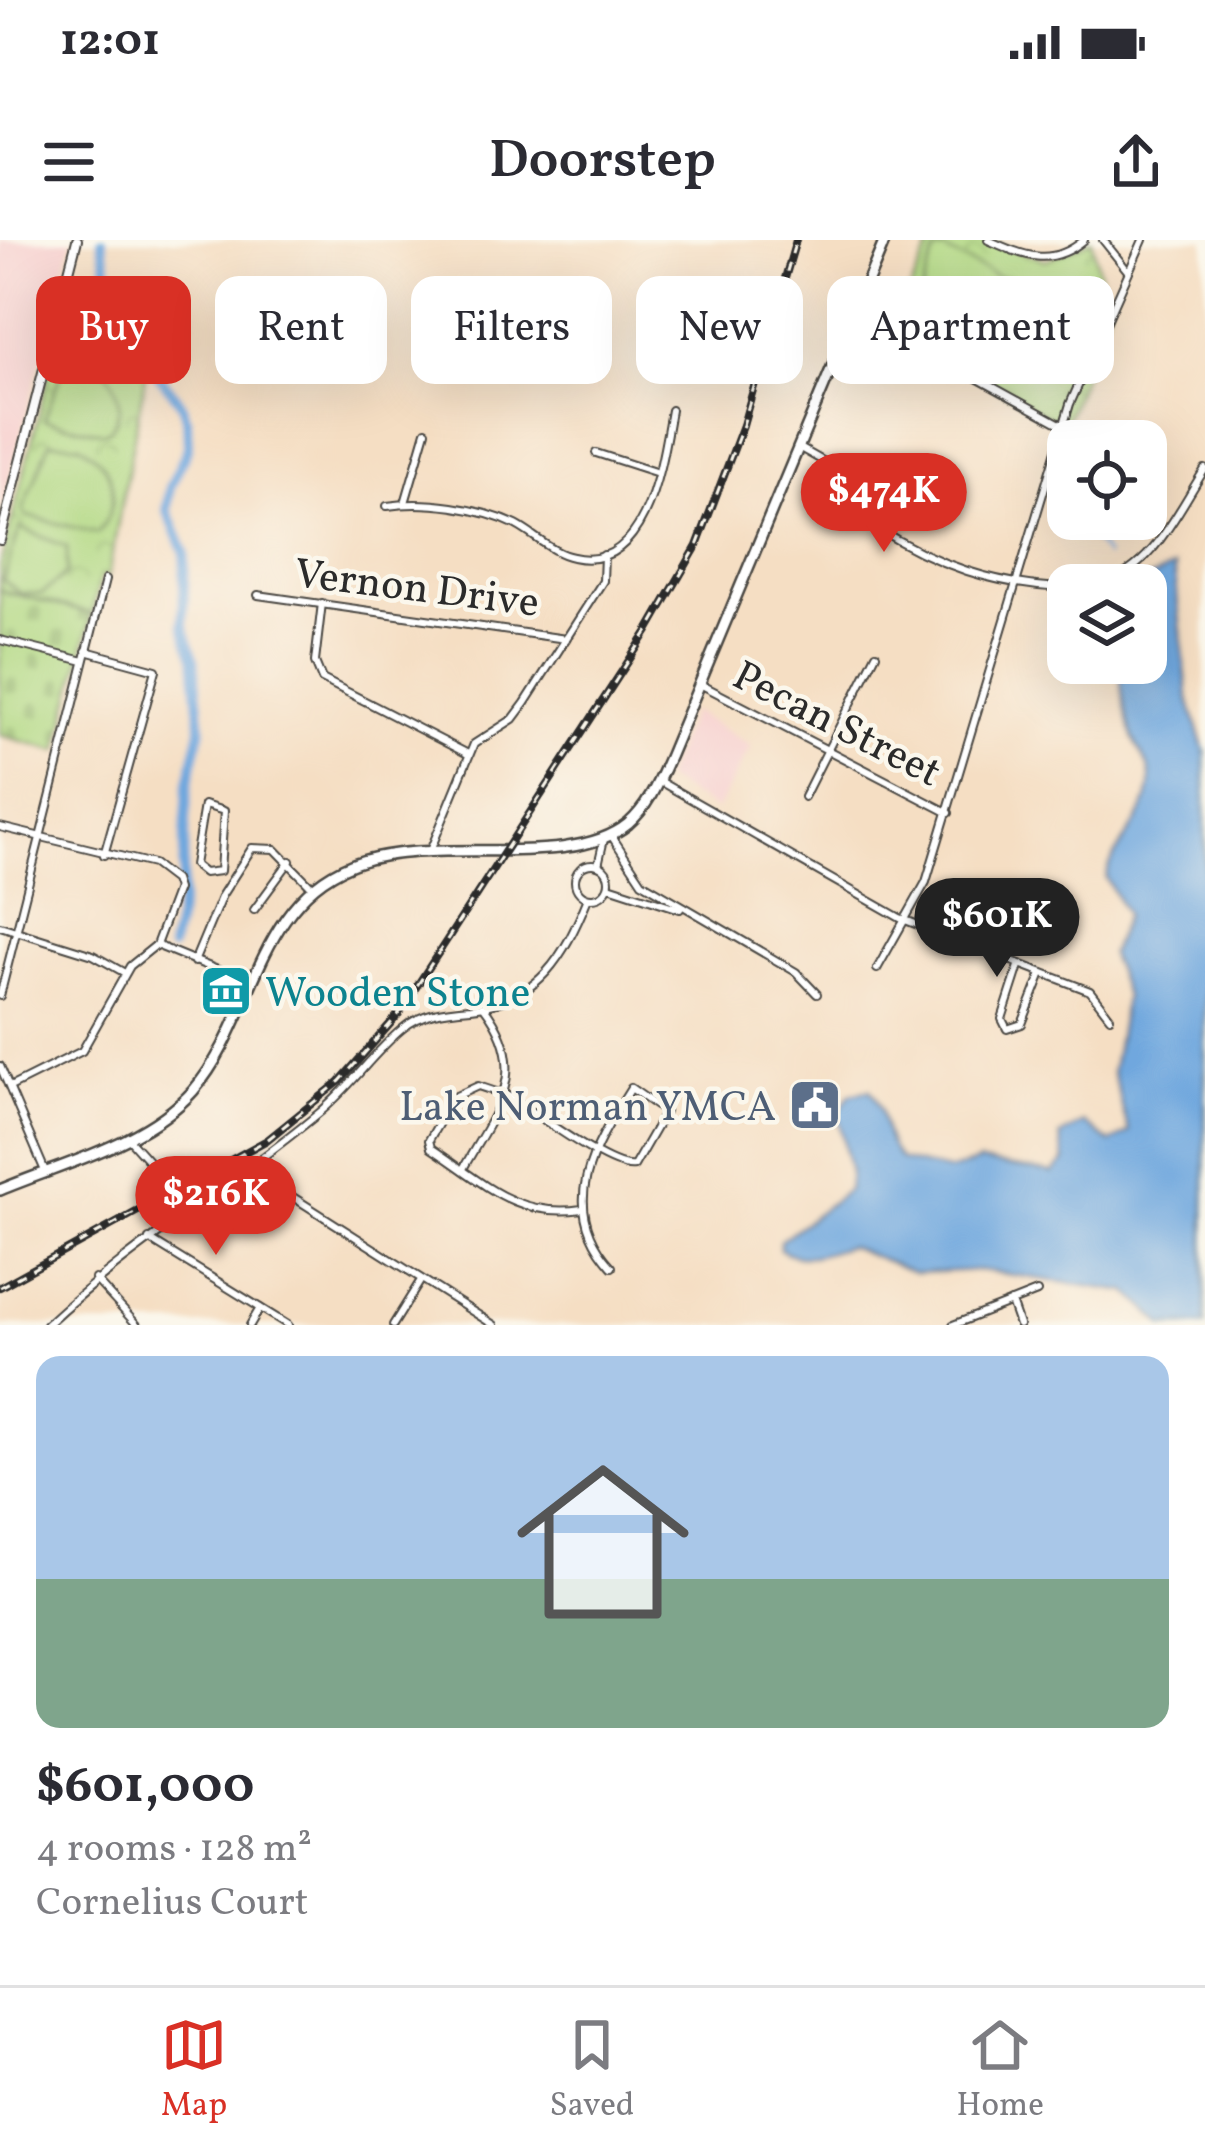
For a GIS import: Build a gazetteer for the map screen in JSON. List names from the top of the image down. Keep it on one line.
{"streets":{"street":["Vernon Drive","Pecan Street"]},"places":{"museum":["Wooden Stone"],"public building":["Lake Norman YMCA"]},"page":{"status":"12:01","header":"Doorstep","chip":["Buy","Rent","Filters","New","Apartment"],"price":["$474K","$601K","$216K"],"list":[{"name":"$601,000","note":"4 rooms · 128 m² · Cornelius Court"}],"tabs":["Map","Saved","Home"]}}
